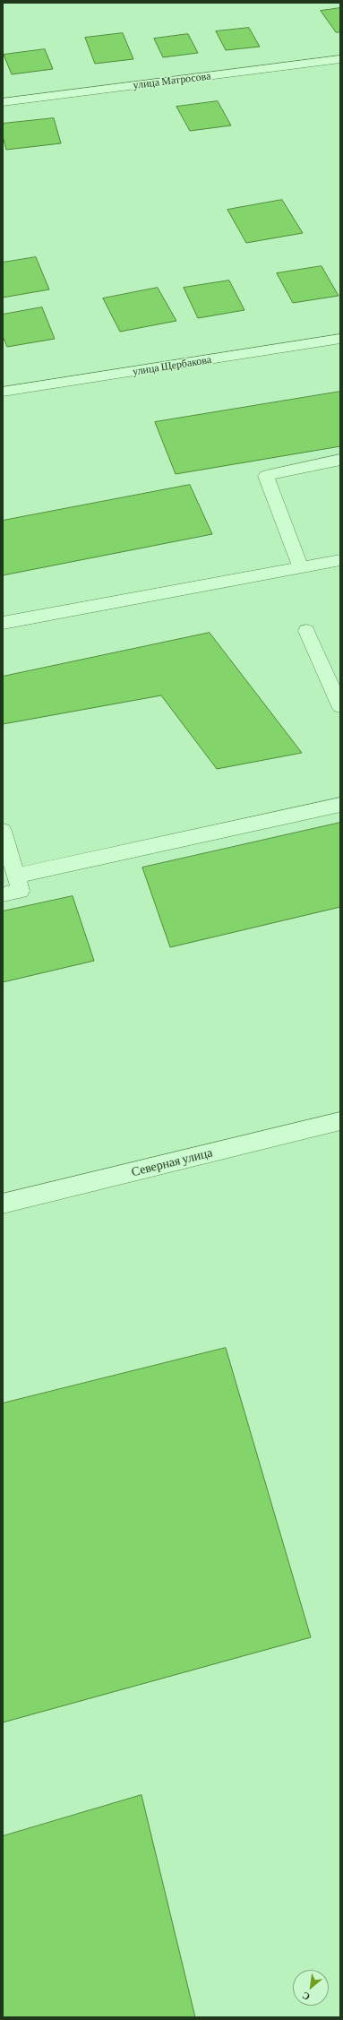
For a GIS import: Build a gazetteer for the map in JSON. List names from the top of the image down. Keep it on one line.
{"streets":{"street":["улица Матросова","улица Щербакова","Северная улица"]},"north":"bottom left"}
